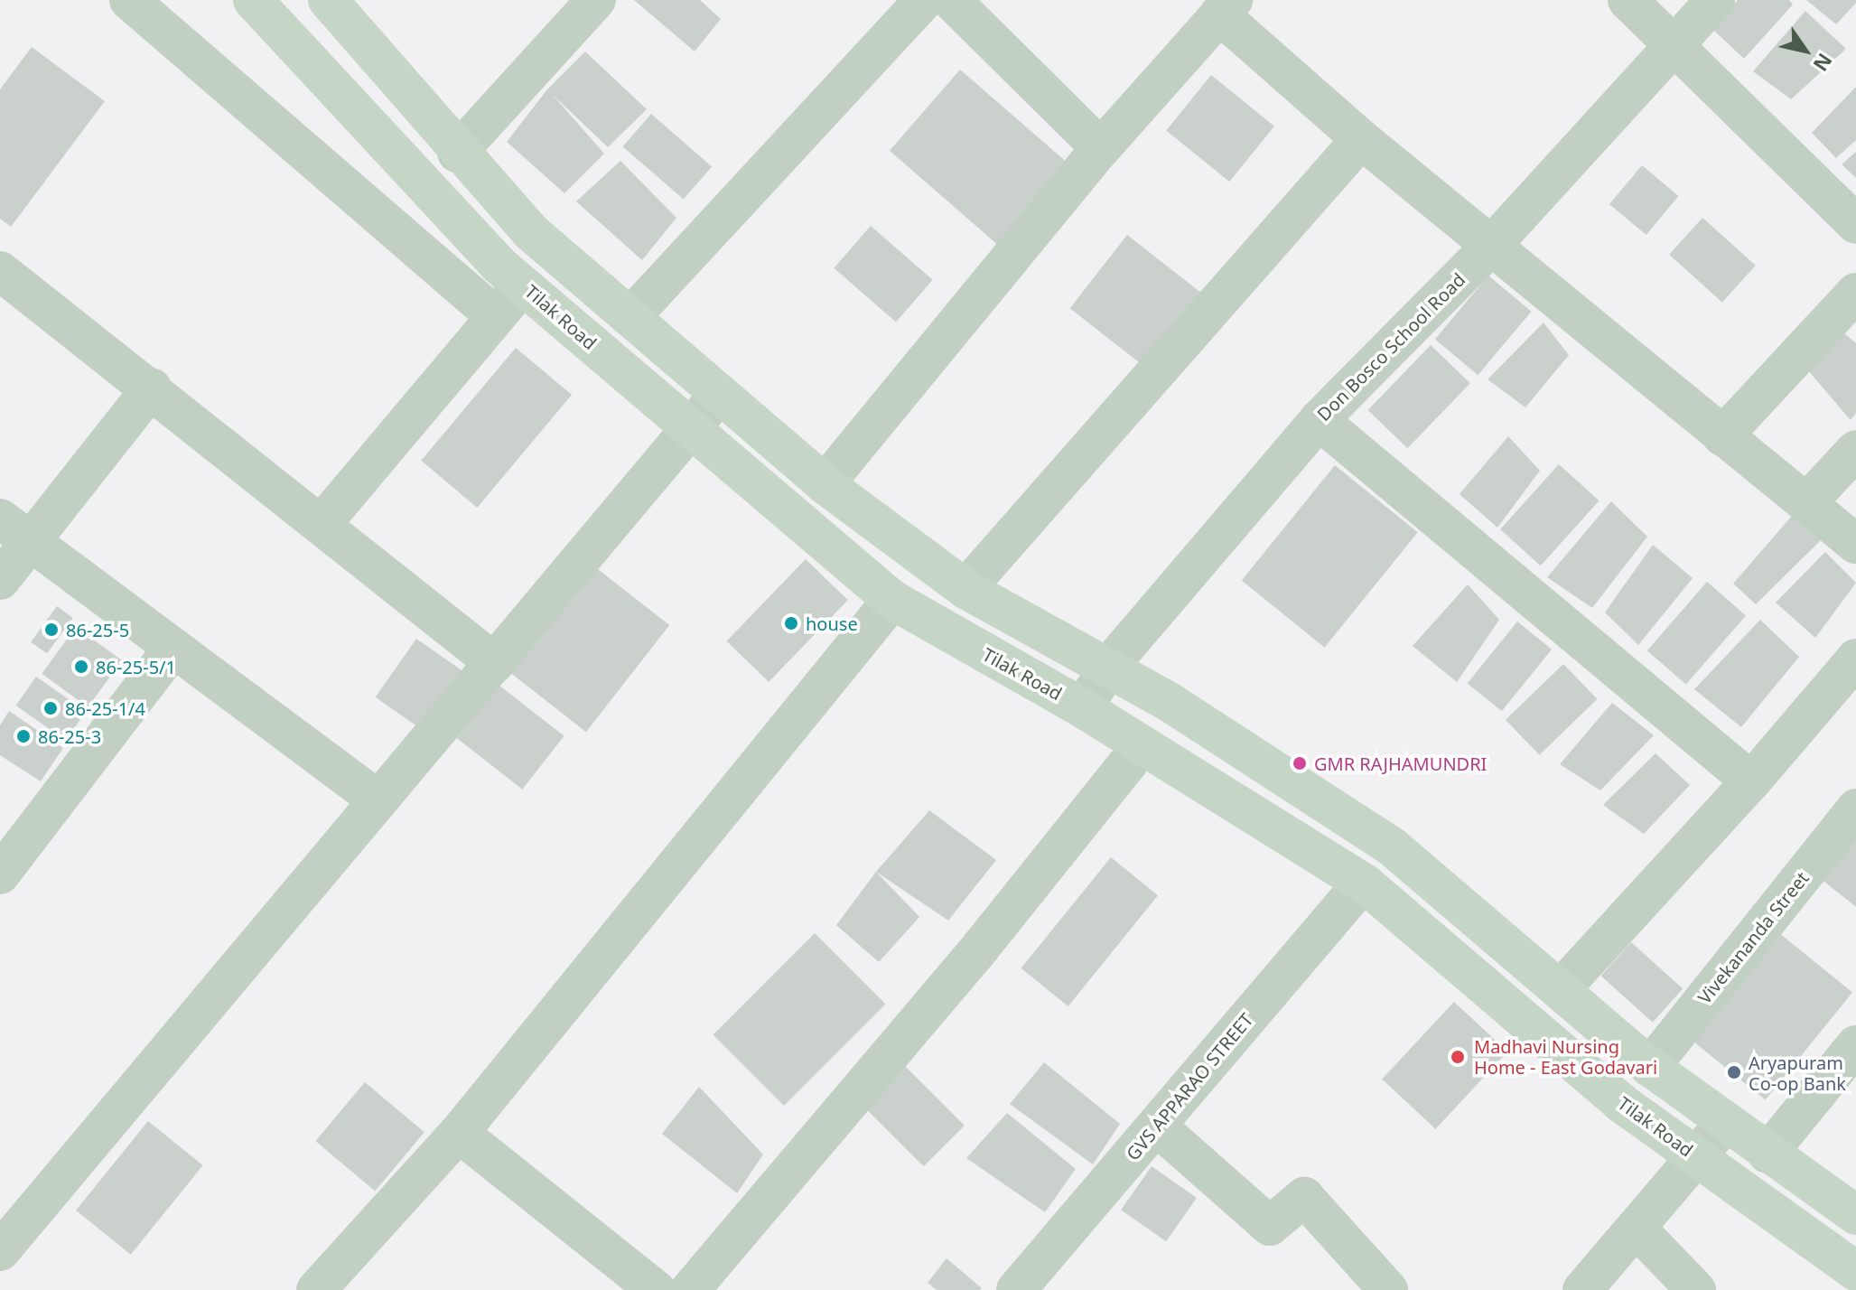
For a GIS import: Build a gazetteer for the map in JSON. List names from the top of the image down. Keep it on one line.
{"streets":{"street":["Tilak Road","Don Bosco School Road","Vivekananda Street","GVS APPARAO STREET"]},"crossings":[["Tilak Road","Don Bosco School Road"],["Tilak Road","GVS APPARAO STREET"]],"places":["house","86-25-5","86-25-5/1","86-25-1/4","86-25-3","GMR RAJHAMUNDRI","Madhavi Nursing Home - East Godavari","Aryapuram Co-op Bank"],"north":"bottom right"}
